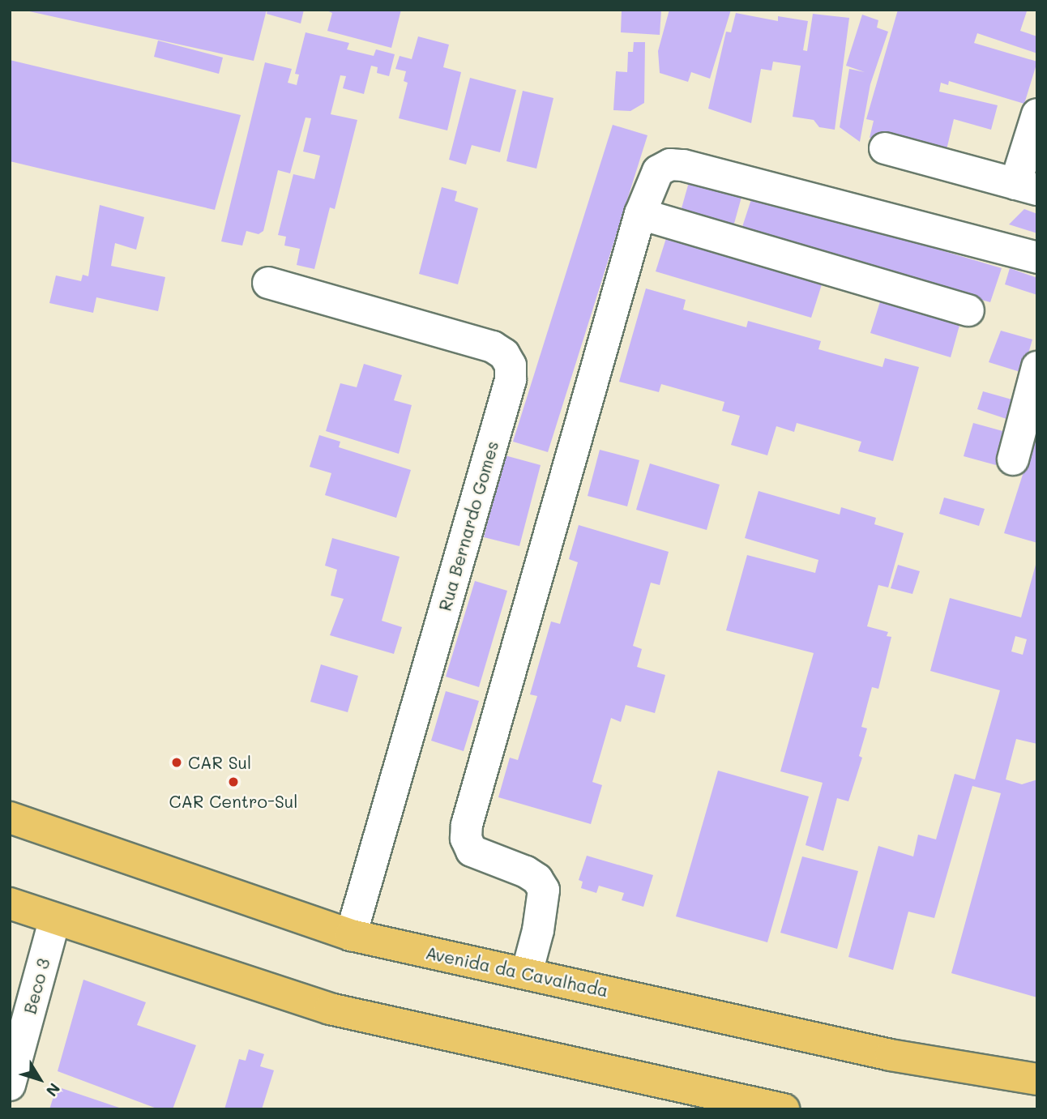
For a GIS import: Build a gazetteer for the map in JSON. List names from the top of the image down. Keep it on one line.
{"streets":{"main road":["Avenida da Cavalhada"],"street":["Rua Bernardo Gomes","Beco 3"]},"crossings":[["Rua Bernardo Gomes","Avenida da Cavalhada"]],"places":["CAR Sul","CAR Centro-Sul"],"north":"bottom right"}
